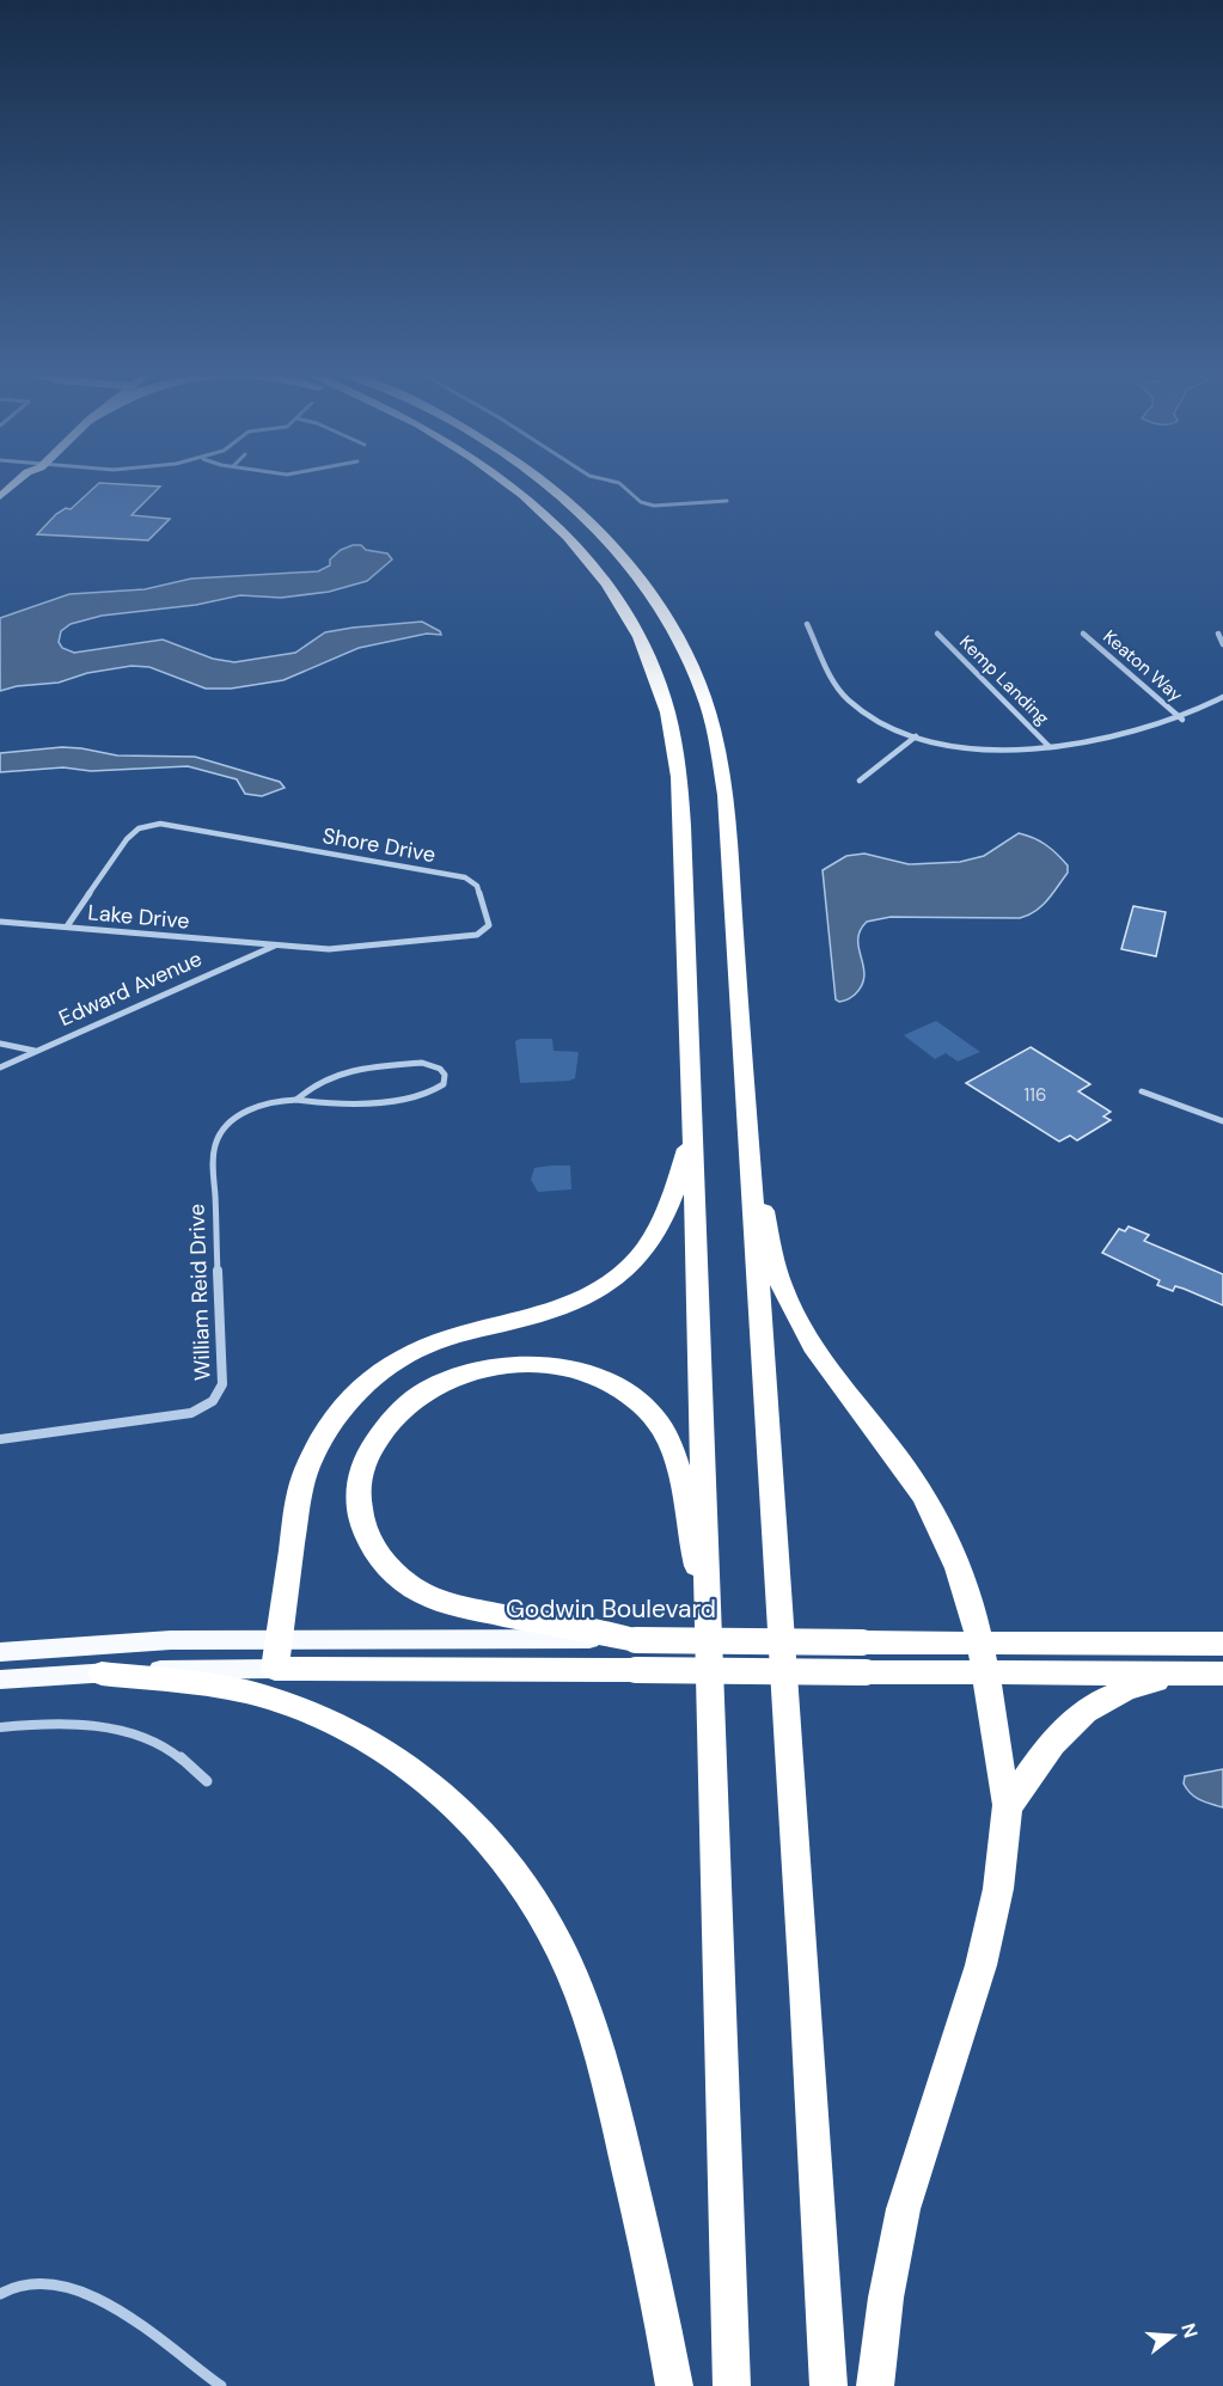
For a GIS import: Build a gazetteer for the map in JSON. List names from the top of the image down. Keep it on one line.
{"streets":{"highway":["Godwin Boulevard"],"street":["Keaton Way","Kemp Landing","Shore Drive","Lake Drive","Edward Avenue","William Reid Drive"]},"crossings":[["Shore Drive","Lake Drive"],["Shore Drive","Edward Avenue"],["Lake Drive","Edward Avenue"]],"house_numbers":["116"],"north":"right"}
